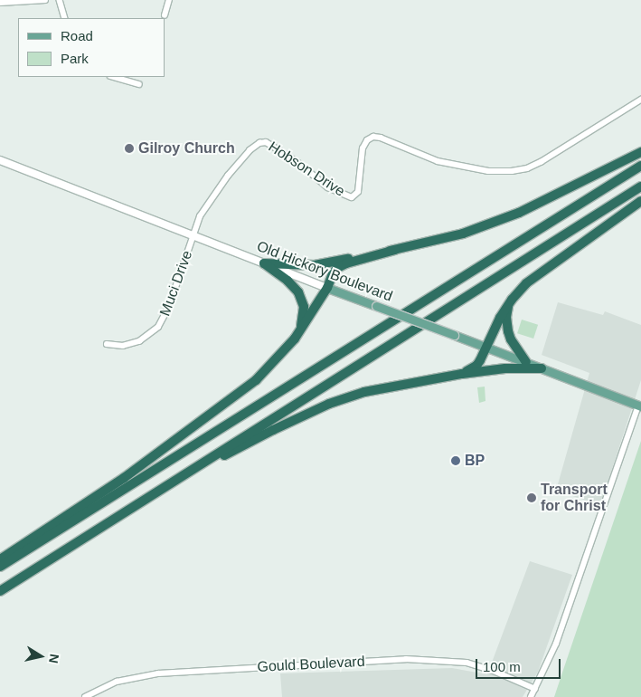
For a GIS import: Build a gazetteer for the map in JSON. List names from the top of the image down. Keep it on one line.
{"streets":{"main road":["Old Hickory Boulevard"],"street":["Hobson Drive","Muci Drive","Gould Boulevard"]},"crossings":[["Hobson Drive","Old Hickory Boulevard"],["Hobson Drive","Muci Drive"],["Old Hickory Boulevard","Muci Drive"]],"places":["Gilroy Church","BP","Transport for Christ"],"legend":["Road","Park"],"scale_bar":"100 m","north":"right"}
